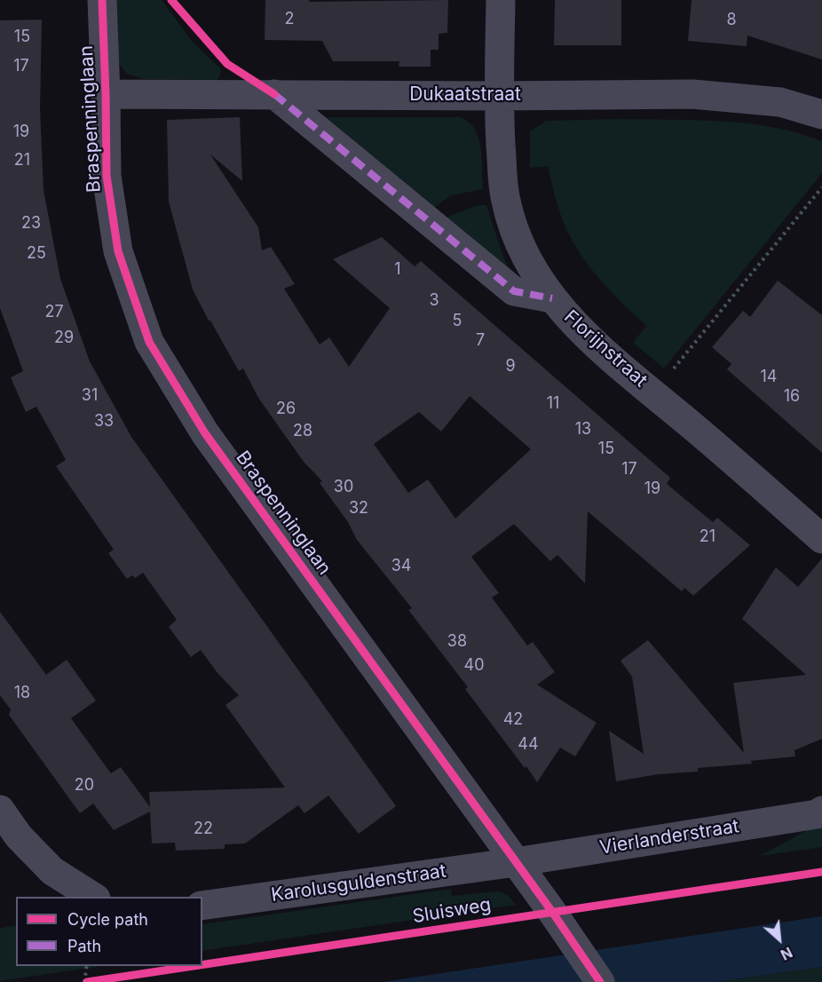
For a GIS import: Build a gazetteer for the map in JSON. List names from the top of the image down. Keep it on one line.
{"streets":{"street":["Dukaatstraat","Braspenninglaan","Florijnstraat","Vierlanderstraat","Karolusguldenstraat"],"cycle path":["Sluisweg"]},"crossings":[["Dukaatstraat","Braspenninglaan"],["Dukaatstraat","Florijnstraat"],["Braspenninglaan","Vierlanderstraat"],["Braspenninglaan","Karolusguldenstraat"],["Vierlanderstraat","Karolusguldenstraat"]],"house_numbers":["2","8","15","17","19","21","23","25","1","3","27","5","29","7","9","14","31","16","11","26","33","13","28","15","17","30","19","32","21","34","38","40","18","42","44","20","22"],"legend":["Cycle path","Path"],"north":"bottom right"}
